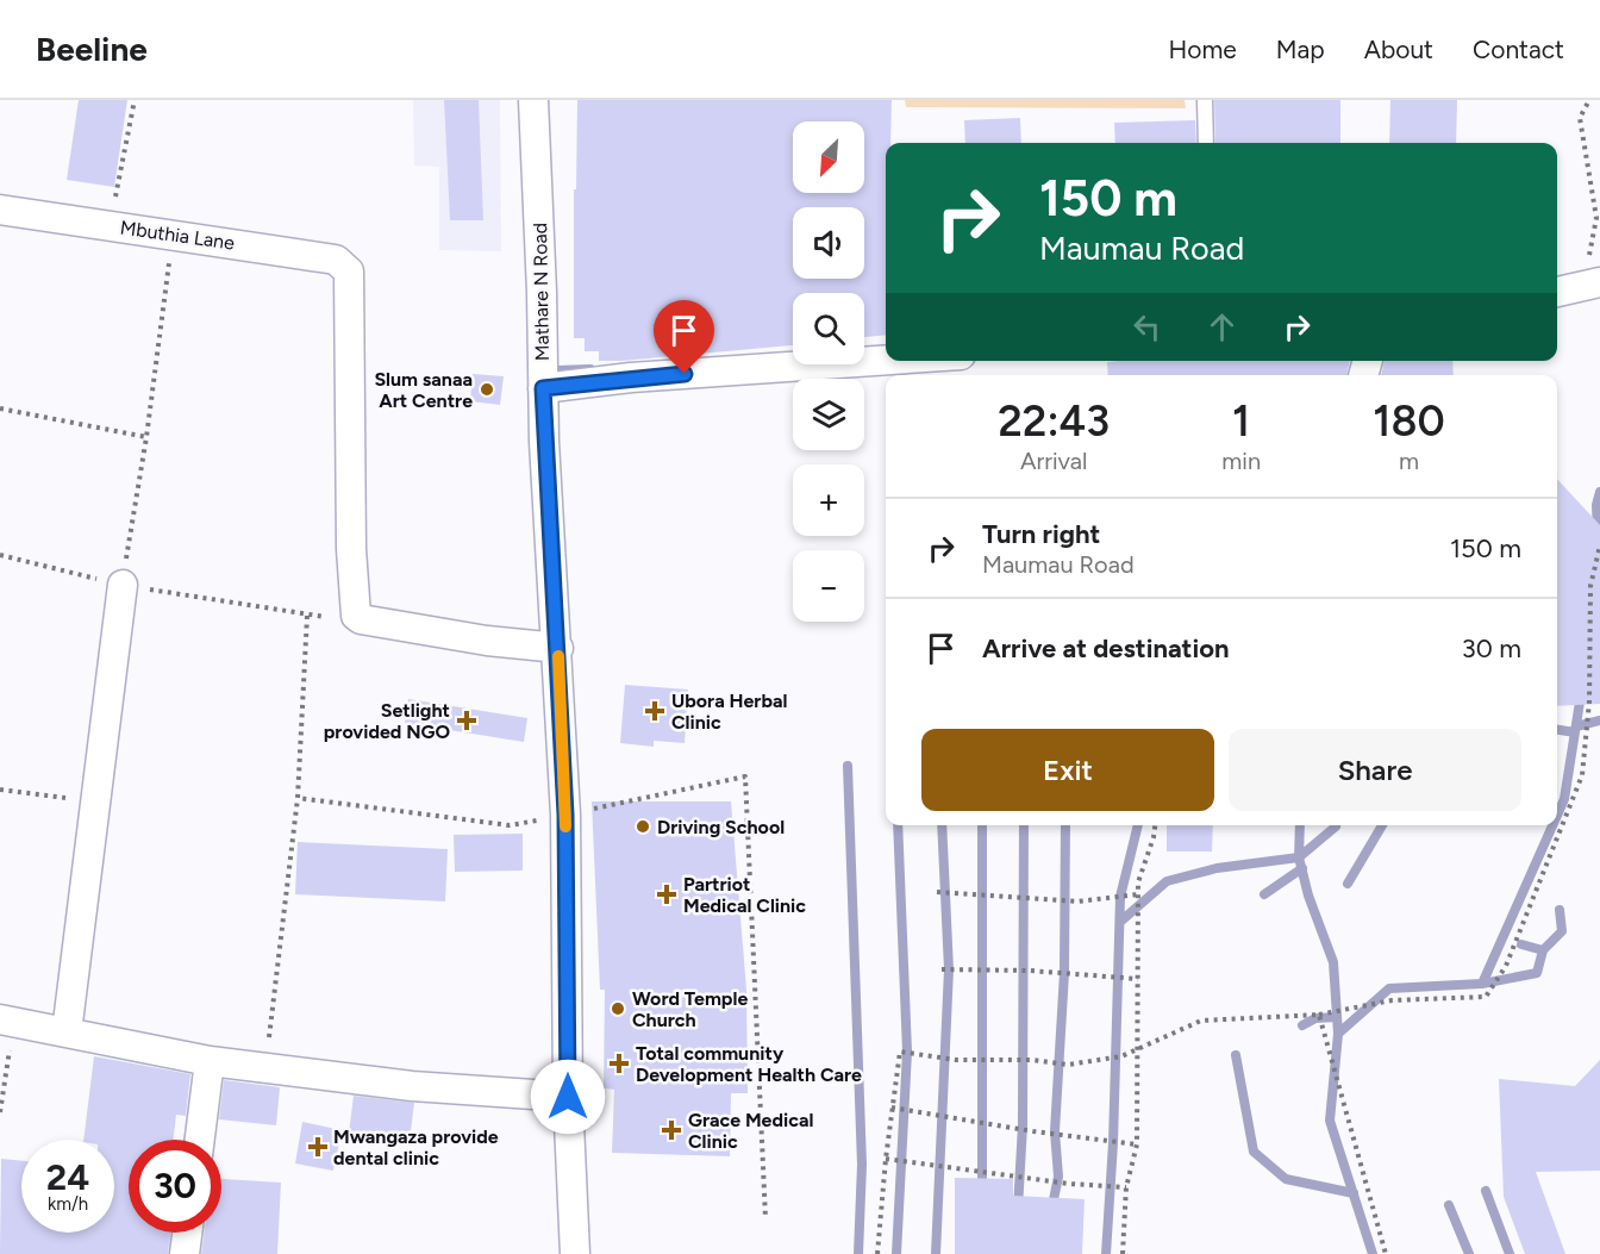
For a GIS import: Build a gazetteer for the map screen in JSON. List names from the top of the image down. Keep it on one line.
{"streets":{"street":["Mbuthia Lane","Mathare N Road"]},"places":{"other":["Slum sanaa Art Centre","Driving School","Word Temple Church"],"health":["Ubora Herbal Clinic","Setlight provided NGO","Partriot Medical Clinic","Total community Development Health Care","Grace Medical Clinic","Mwangaza provide dental clinic"]},"north":"bottom left","page":{"header":"Beeline","nav":["Home","Map","About","Contact"],"map_buttons":["+","−"],"turn":["150 m","Maumau Road"],"eta":["22:43","Arrival","1","min","180","m"],"list":[{"name":"Turn right","note":"Maumau Road","value":"150 m"},{"name":"Arrive at destination","value":"30 m"}],"buttons":["Exit","Share"],"speed":"24 km/h","limit":"30"}}
